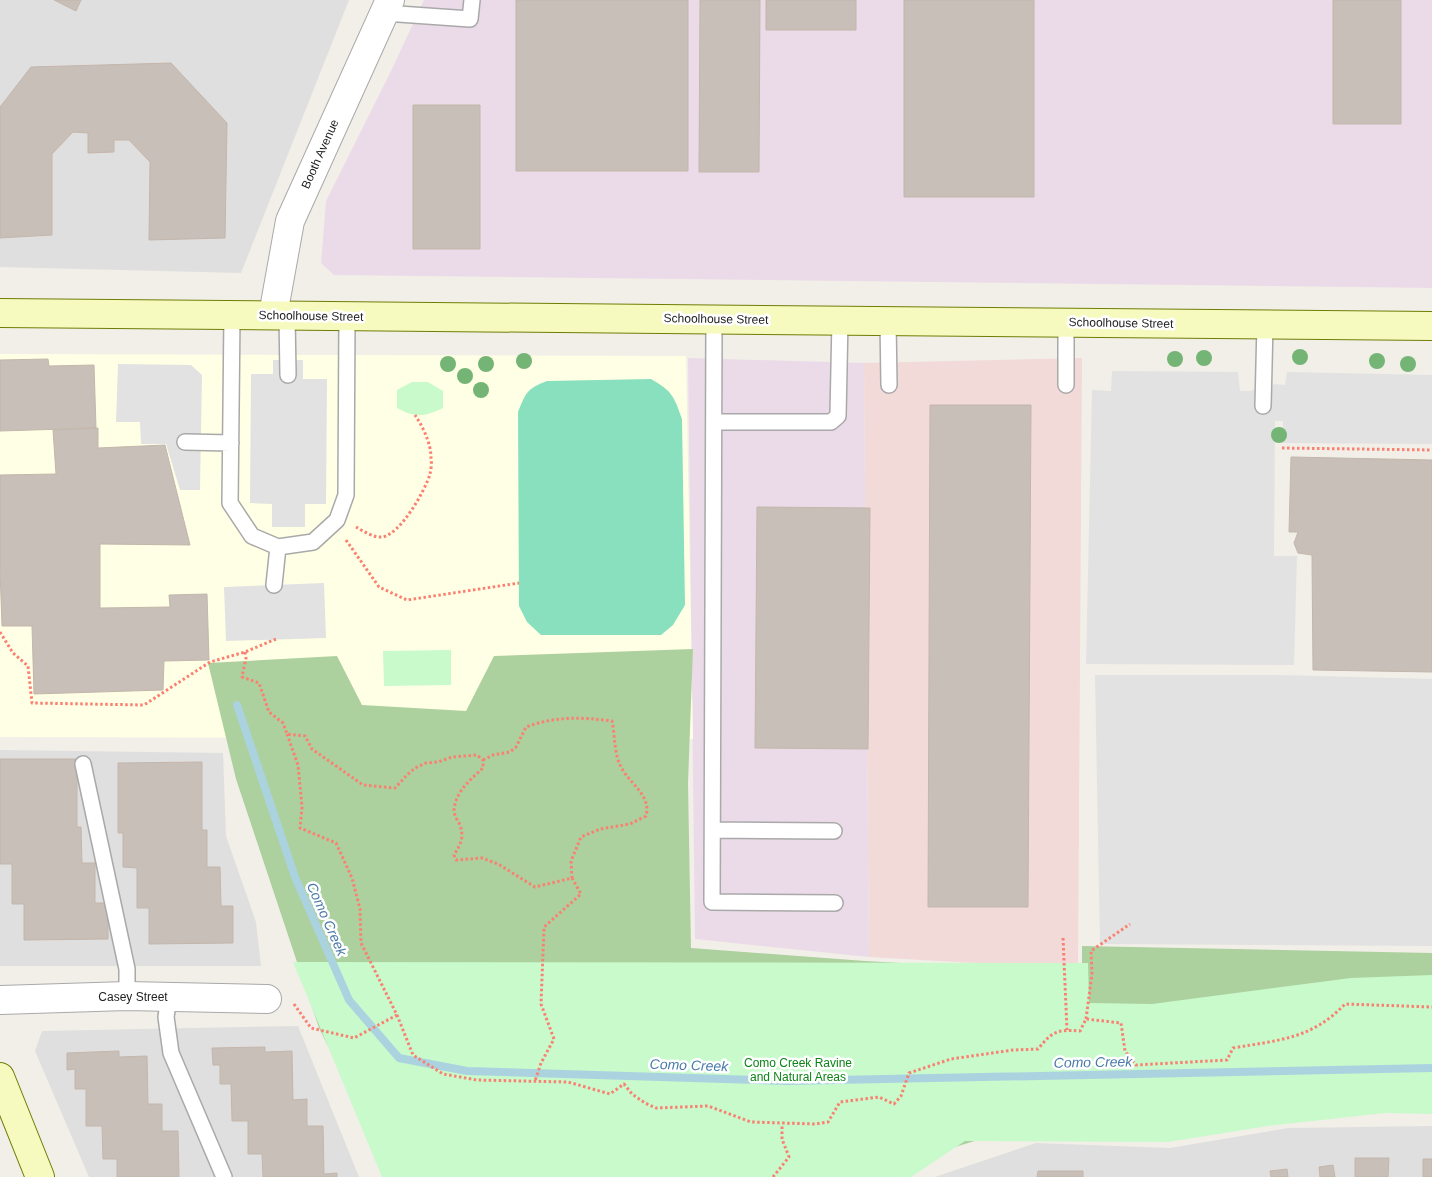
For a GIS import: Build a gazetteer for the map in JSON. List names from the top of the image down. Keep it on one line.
{"streets":{"main road":["Schoolhouse Street"],"street":["Booth Avenue","Casey Street"]},"crossings":[["Booth Avenue","Schoolhouse Street"]],"water":["Como Creek"],"parks":["Como Creek Ravine and Natural Areas"]}
